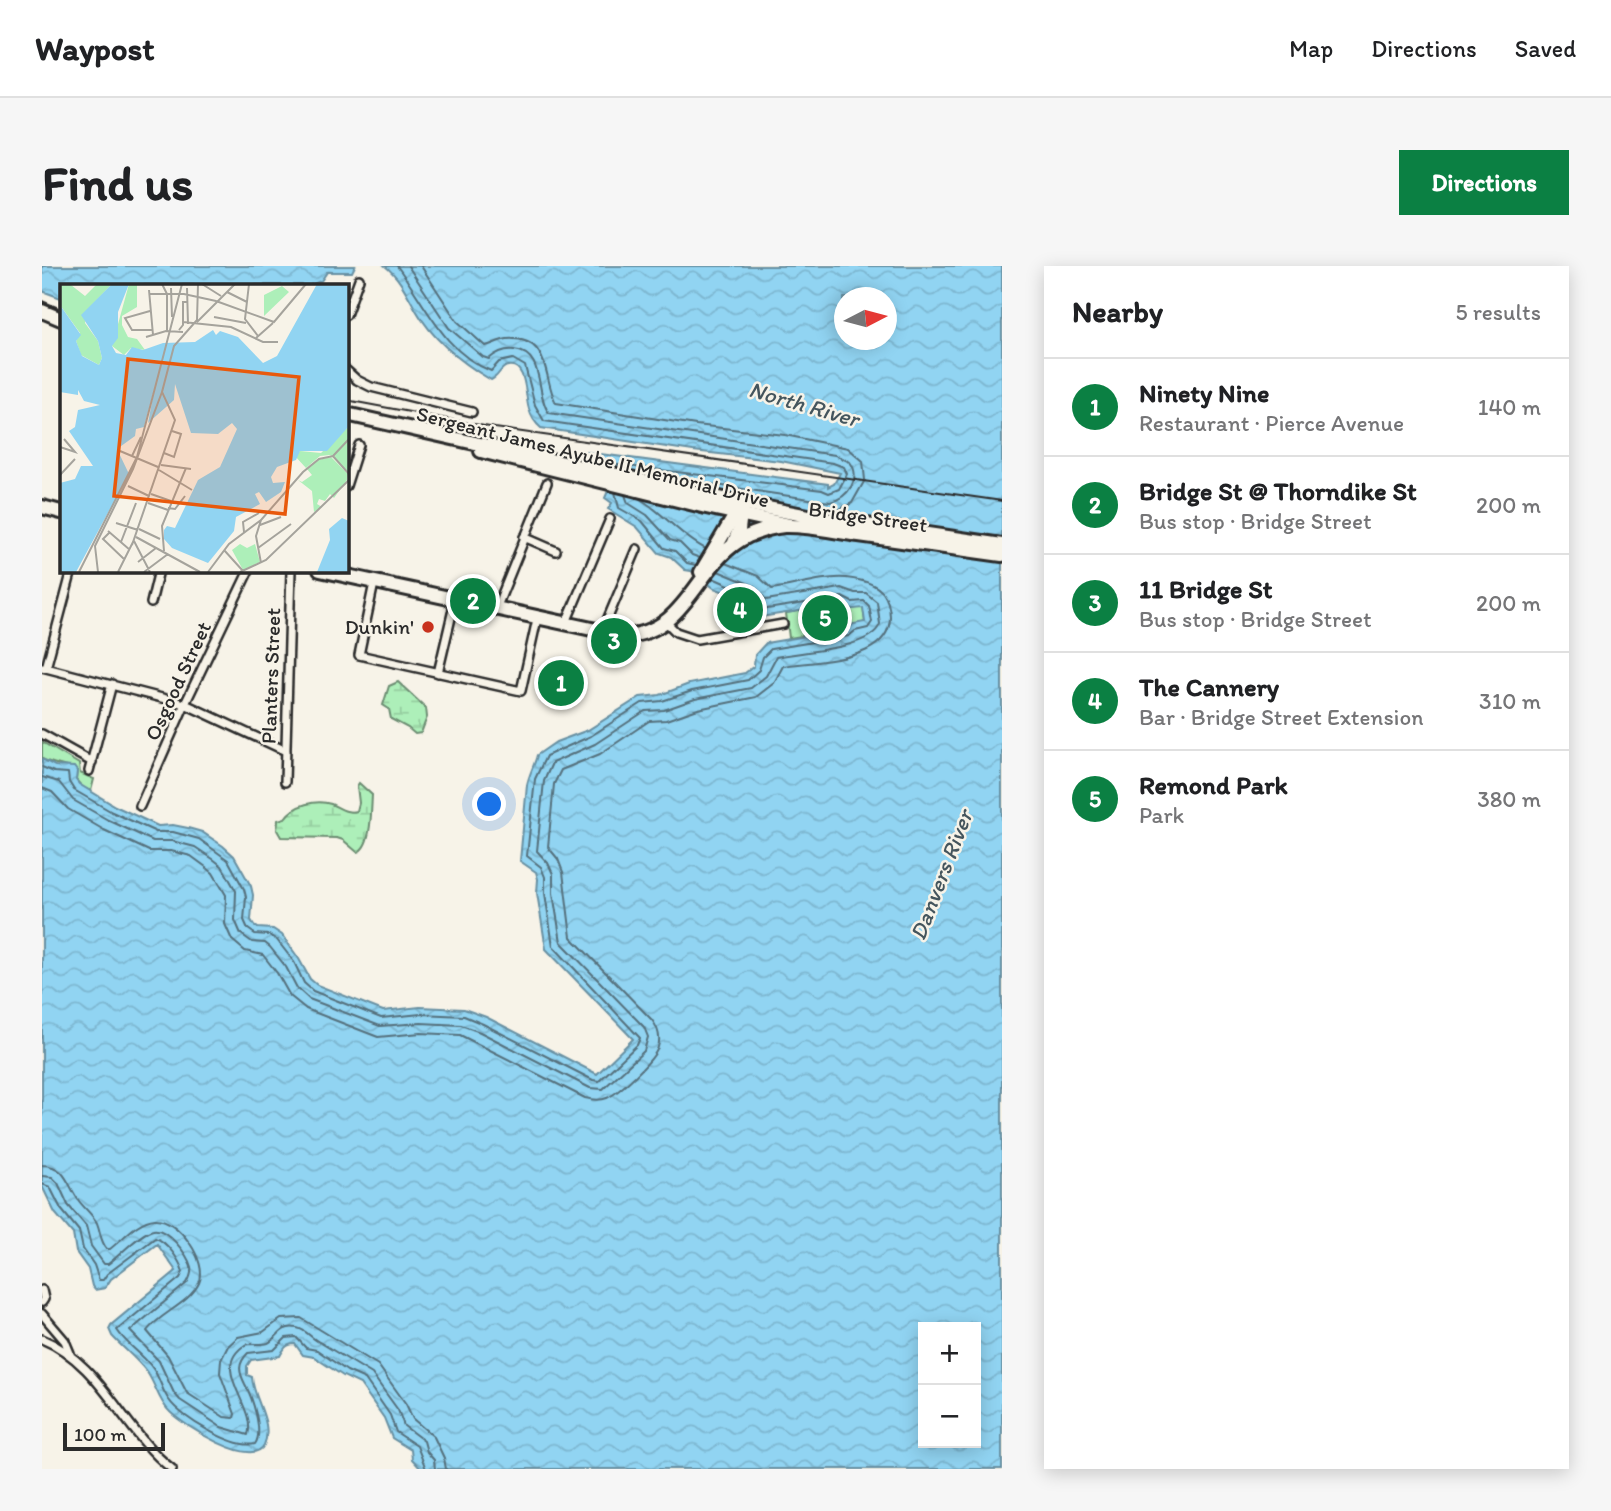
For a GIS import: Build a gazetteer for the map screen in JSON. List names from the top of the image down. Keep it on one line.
{"streets":{"main road":["Sergeant James Ayube II Memorial Drive","Bridge Street"],"street":["Planters Street","Osgood Street"]},"crossings":[["Sergeant James Ayube II Memorial Drive","Bridge Street"]],"water":["North River","Danvers River"],"places":["Dunkin'"],"scale_bar":"100 m","north":"right","page":{"header":"Waypost","nav":["Map","Directions","Saved"],"buttons":"Directions","title":"Find us","heading":["Nearby","5 results"],"list":[{"mark":"1","name":"Ninety Nine","note":"Restaurant · Pierce Avenue","value":"140 m"},{"mark":"2","name":"Bridge St @ Thorndike St","note":"Bus stop · Bridge Street","value":"200 m"},{"mark":"3","name":"11 Bridge St","note":"Bus stop · Bridge Street","value":"200 m"},{"mark":"4","name":"The Cannery","note":"Bar · Bridge Street Extension","value":"310 m"},{"mark":"5","name":"Remond Park","note":"Park","value":"380 m"}],"pins":["2","4","5","3","1"],"map_buttons":["+","−"],"scale":"100 m"}}
